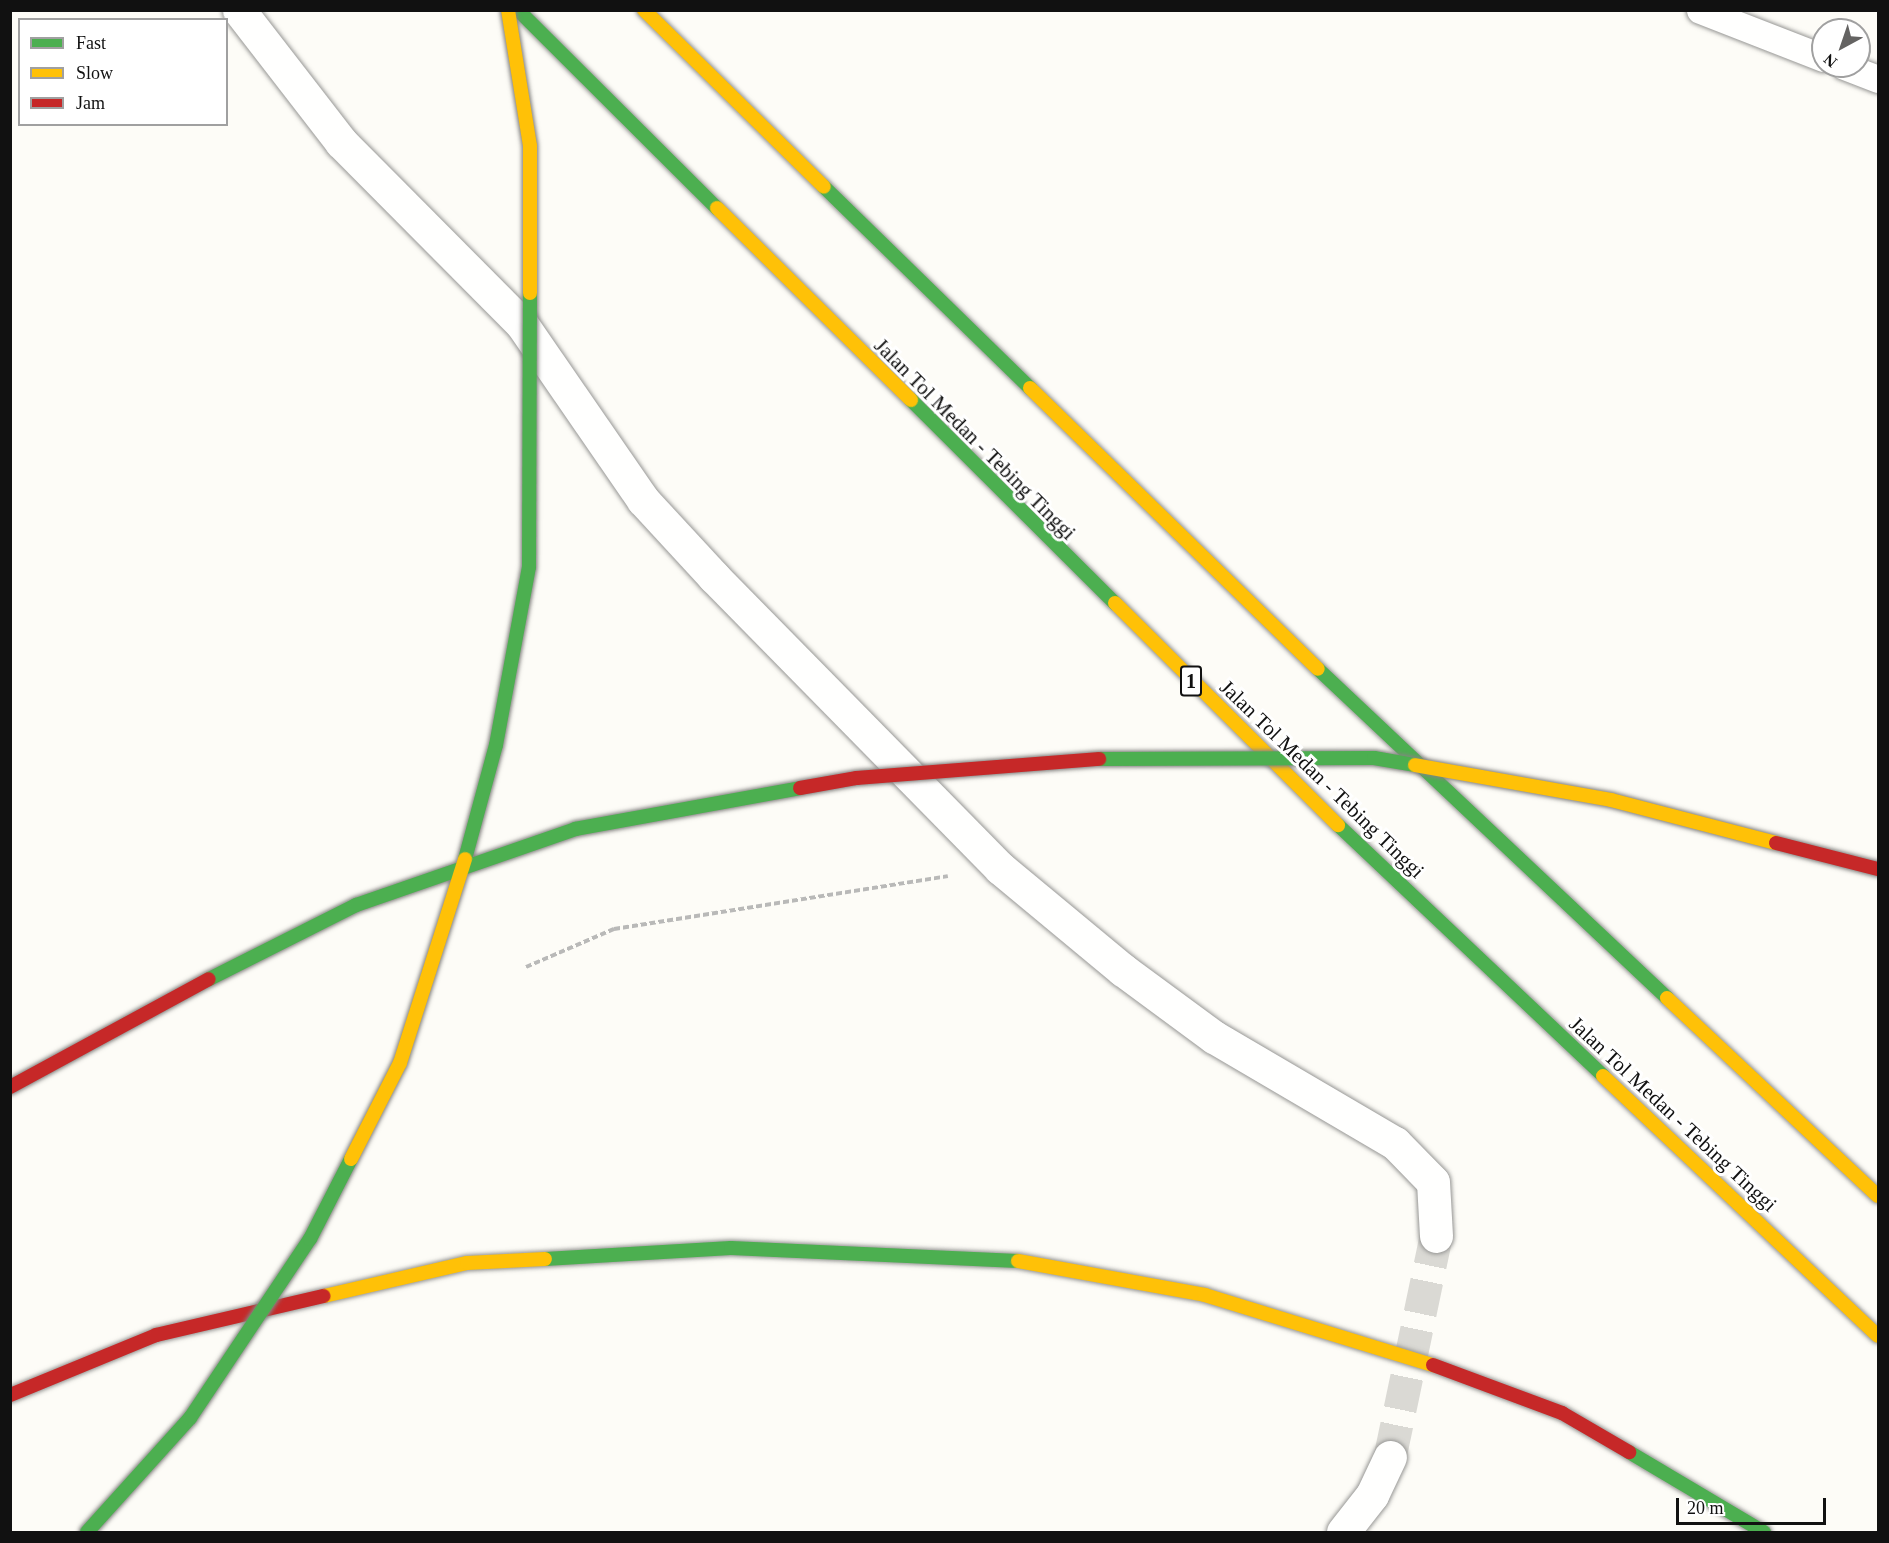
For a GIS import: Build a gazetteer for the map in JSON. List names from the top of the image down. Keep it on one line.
{"streets":{"highway":["Jalan Tol Medan - Tebing Tinggi","1"]},"legend":["Fast","Slow","Jam"],"scale_bar":"20 m","north":"bottom left"}
